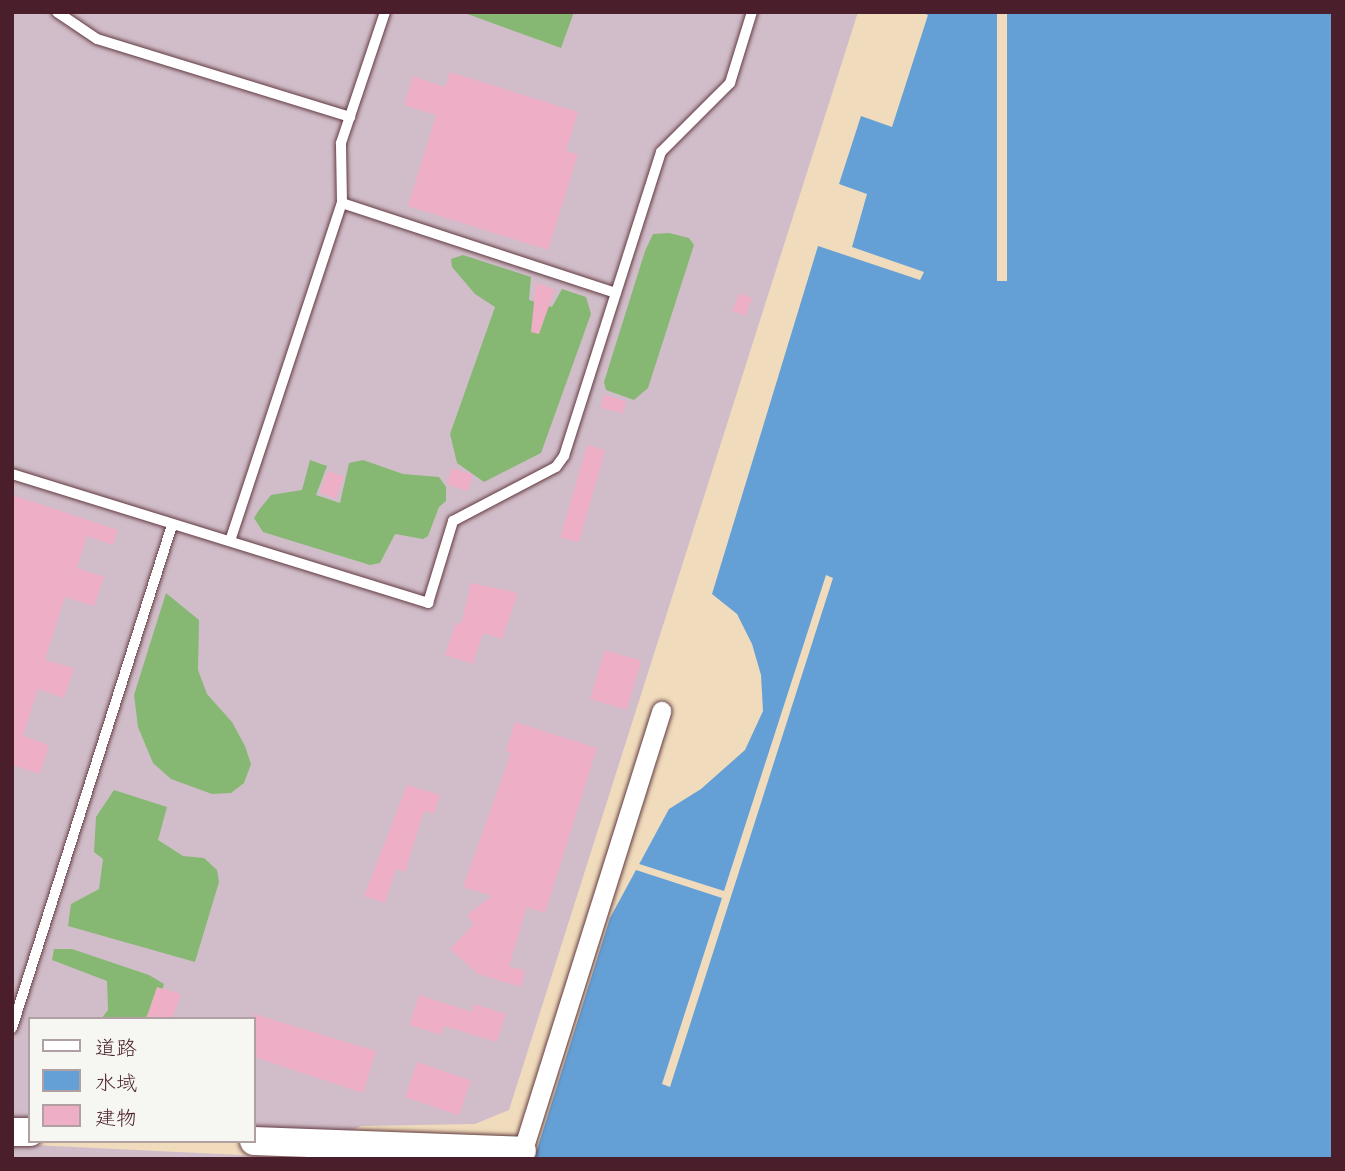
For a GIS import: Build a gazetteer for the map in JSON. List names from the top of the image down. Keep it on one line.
{"legend":["道路","水域","建物"]}
